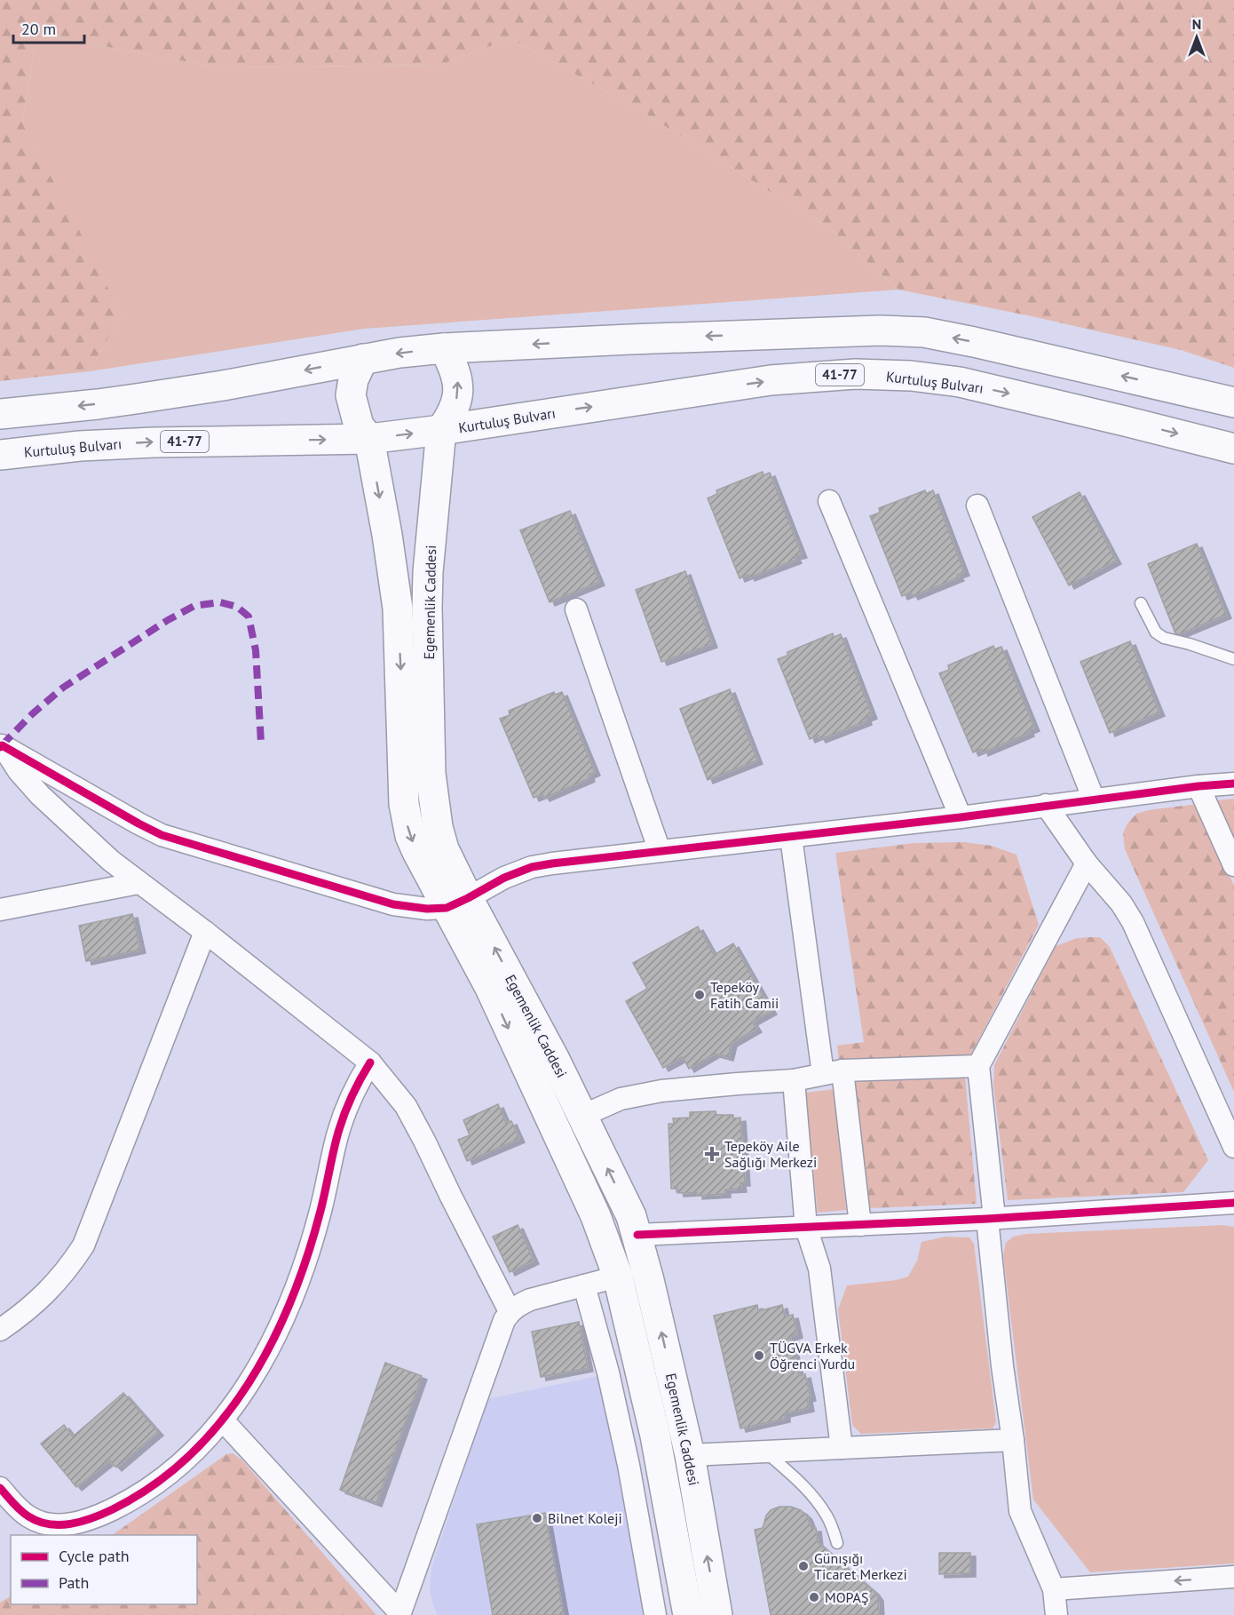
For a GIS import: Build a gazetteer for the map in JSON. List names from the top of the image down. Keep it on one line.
{"streets":{"main road":["41-77","Kurtuluş Bulvarı","Egemenlik Caddesi"]},"crossings":[["Kurtuluş Bulvarı","Egemenlik Caddesi"]],"places":{"other":["Tepeköy Fatih Camii","TÜGVA Erkek Öğrenci Yurdu","Bilnet Koleji","Günışığı Ticaret Merkezi","MOPAŞ"],"health":["Tepeköy Aile Sağlığı Merkezi"]},"legend":["Cycle path","Path"],"scale_bar":"20 m","north":"top"}
